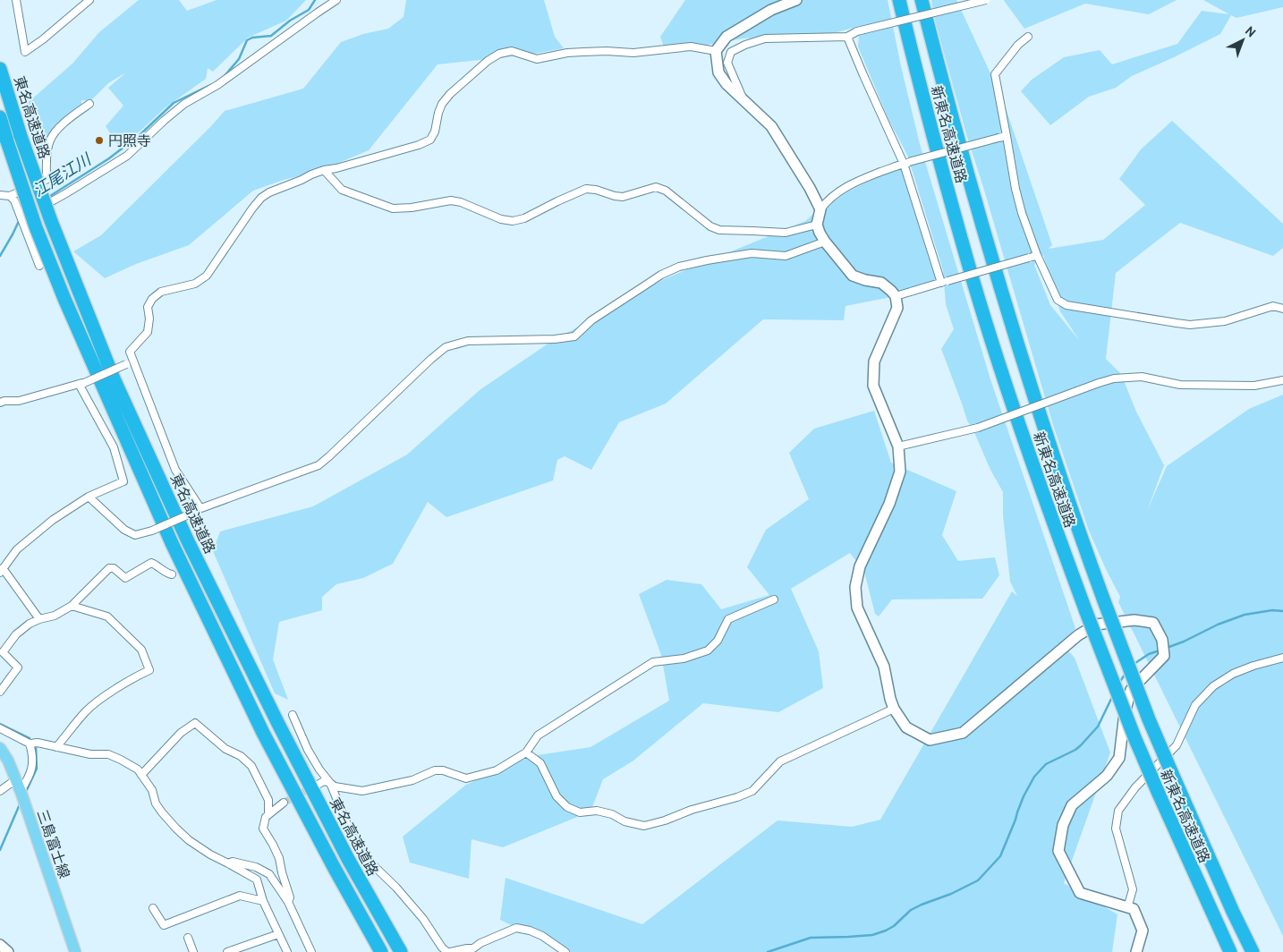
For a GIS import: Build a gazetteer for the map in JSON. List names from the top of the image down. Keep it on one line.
{"streets":{"highway":["東名高速道路","新東名高速道路"],"main road":["三島富士線"]},"water":["江尾江川"],"places":["円照寺"],"north":"top right"}
